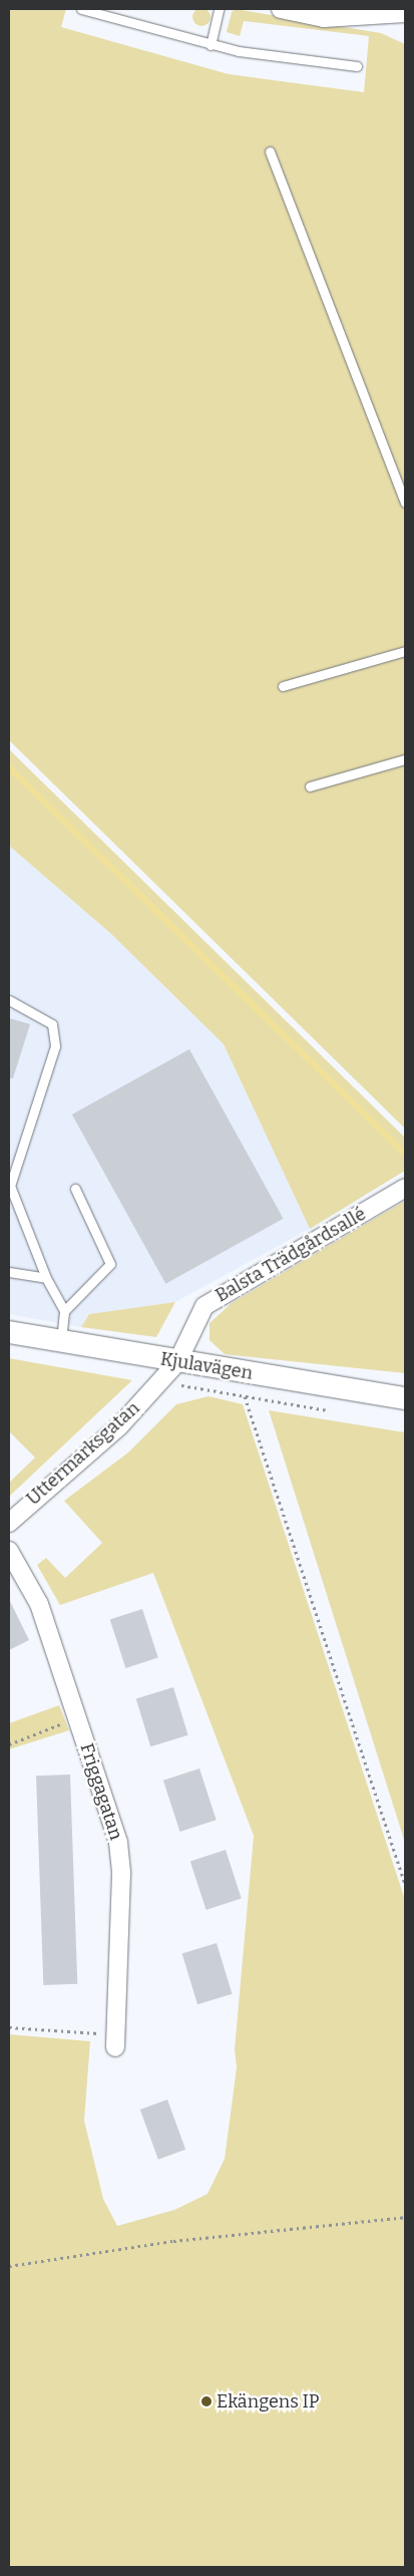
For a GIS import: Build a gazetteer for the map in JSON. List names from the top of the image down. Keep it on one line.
{"streets":{"street":["Balsta Trädgårdsallé","Kjulavägen","Uttermarksgatan","Friggagatan"]},"crossings":[["Balsta Trädgårdsallé","Kjulavägen"],["Balsta Trädgårdsallé","Uttermarksgatan"],["Kjulavägen","Uttermarksgatan"]],"places":["Ekängens IP"]}
